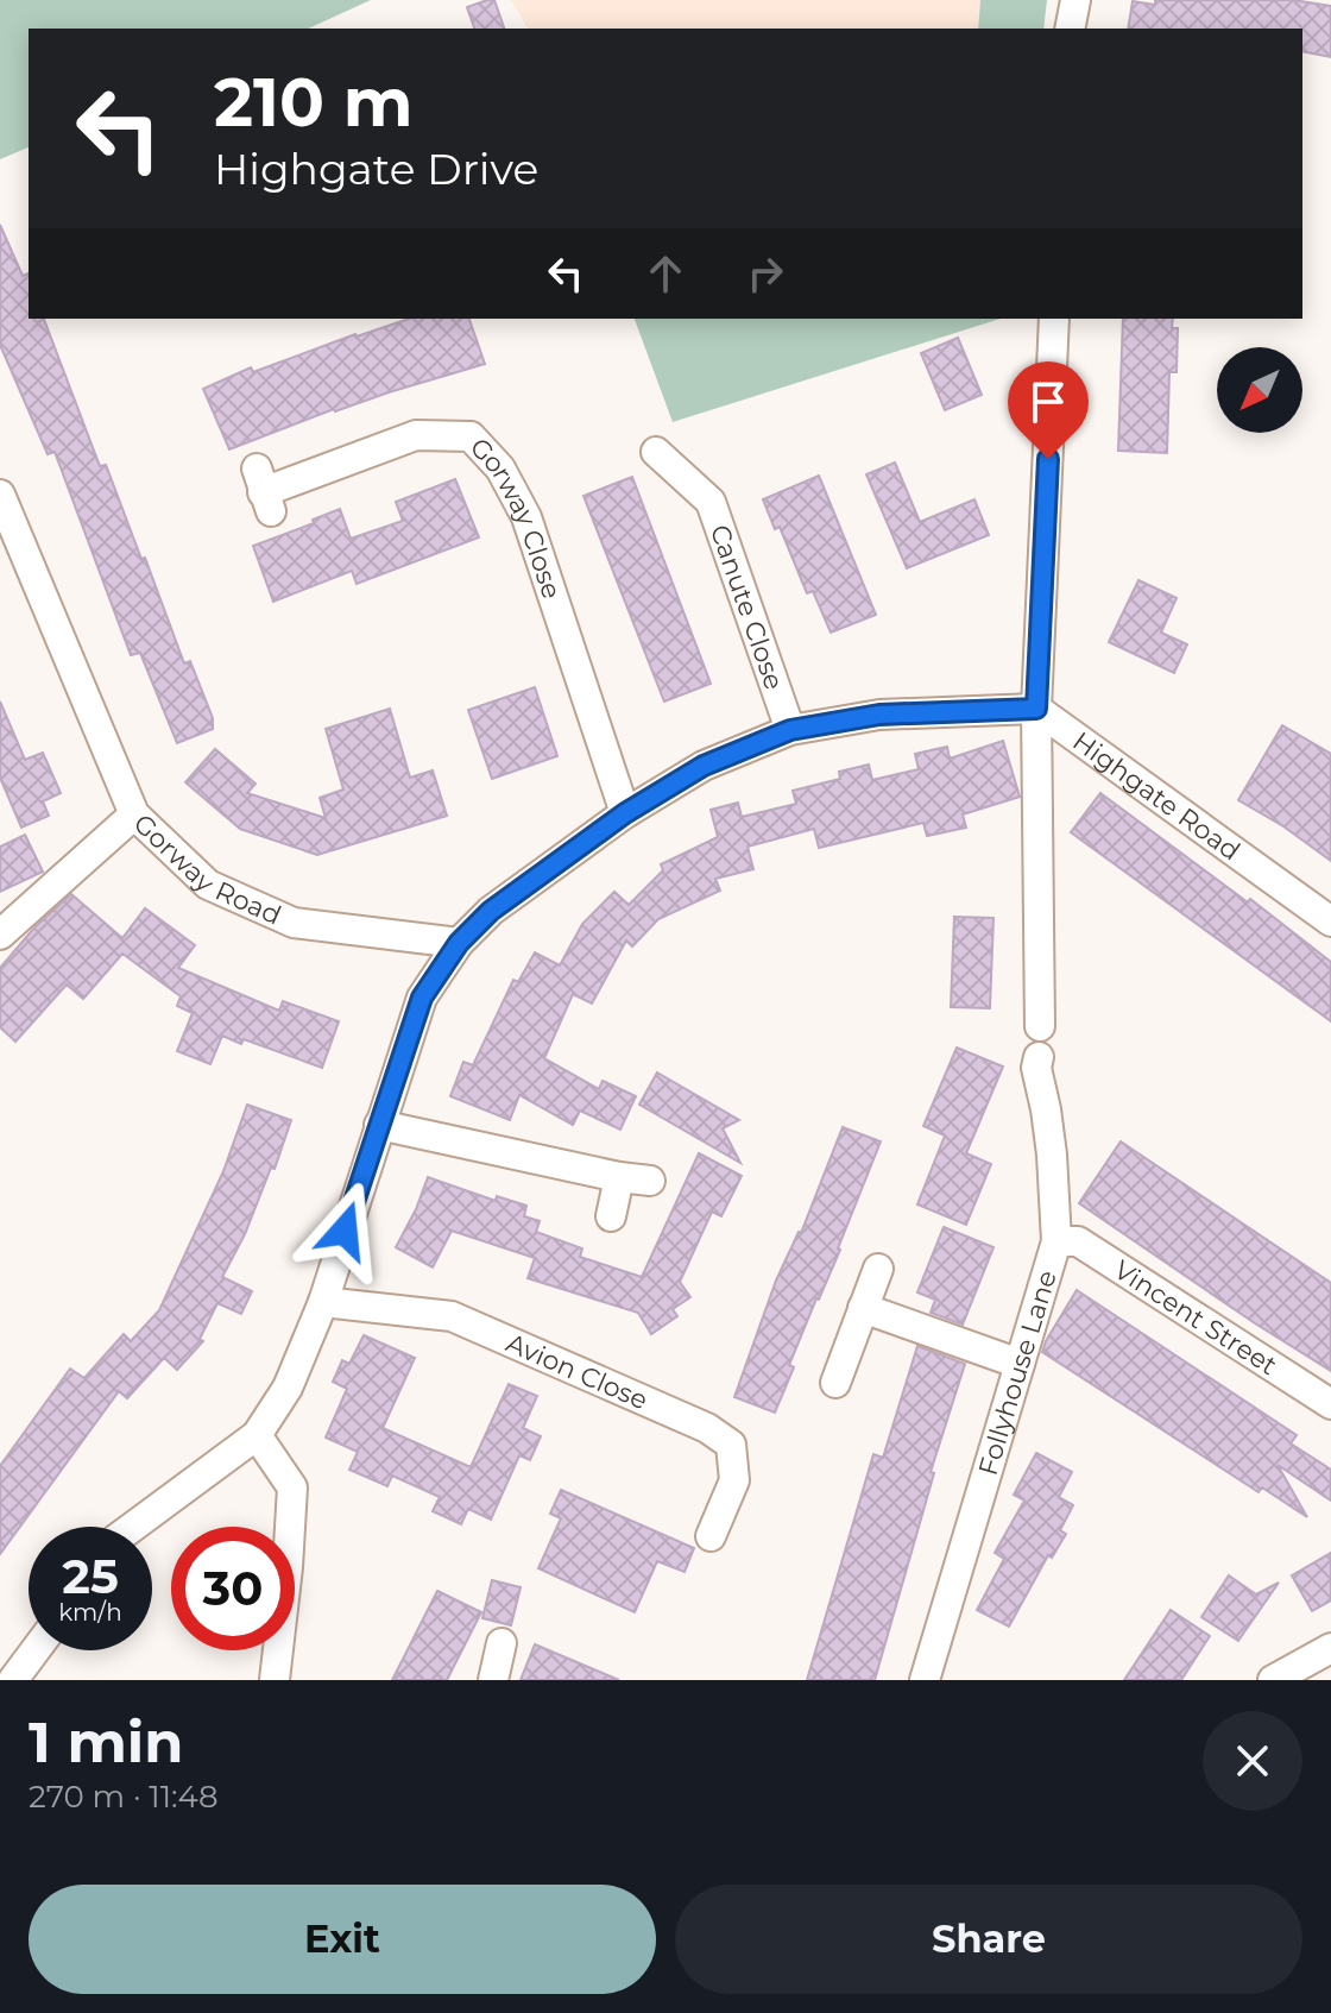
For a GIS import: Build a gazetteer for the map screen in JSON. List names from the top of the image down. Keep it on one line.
{"streets":{"street":["Gorway Close","Canute Close","Highgate Road","Gorway Road","Vincent Street","Avion Close","Follyhouse Lane"]},"crossings":[["Vincent Street","Follyhouse Lane"]],"north":"bottom left","page":{"turn":["210 m","Highgate Drive"],"speed":"25 km/h","limit":"30","heading":["1 min","270 m · 11:48"],"buttons":["Exit","Share"]}}
